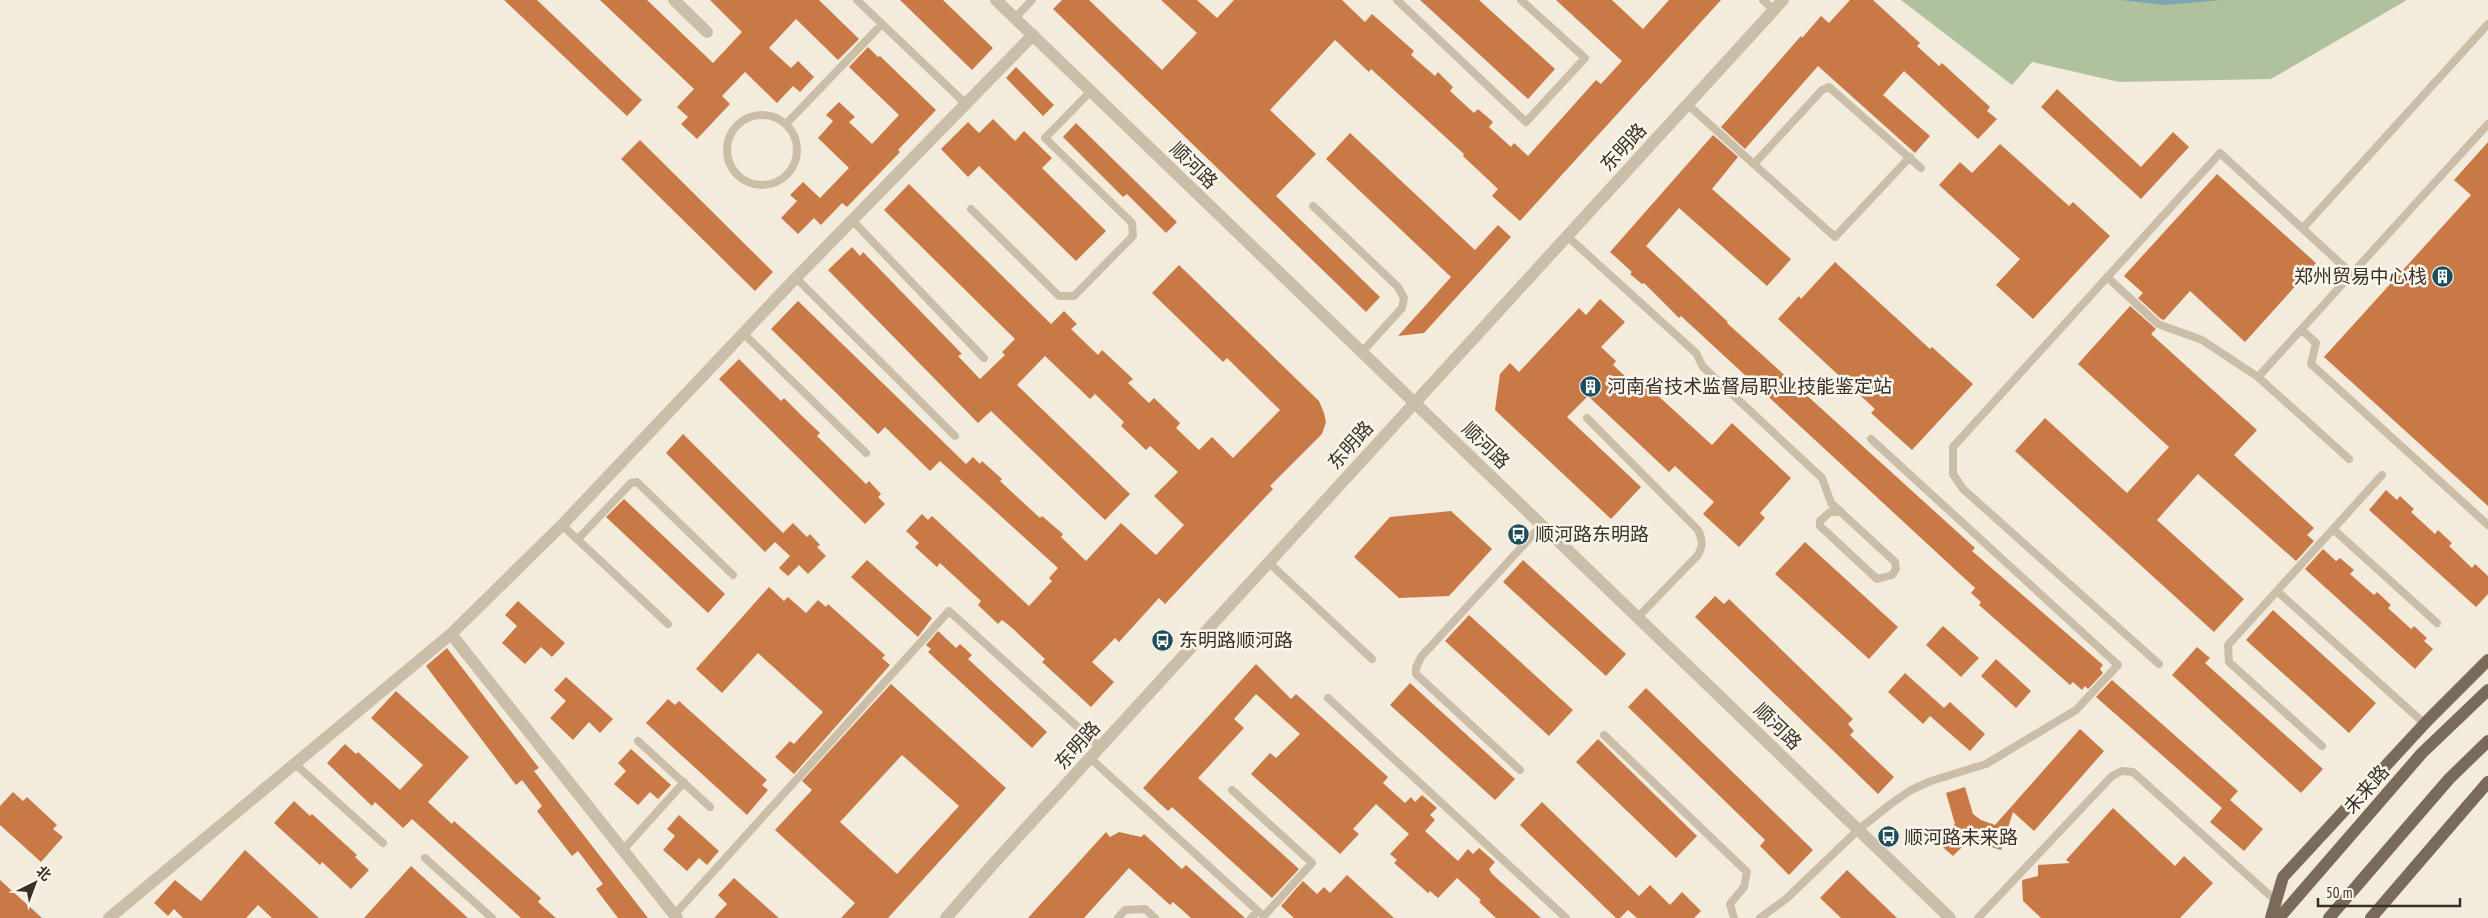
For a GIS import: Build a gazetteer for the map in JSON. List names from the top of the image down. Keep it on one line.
{"streets":{"main road":["未来路"],"street":["东明路","顺河路"]},"crossings":[["东明路","顺河路"]],"places":{"building":["郑州贸易中心栈","河南省技术监督局职业技能鉴定站"],"bus stop":["顺河路东明路","东明路顺河路","顺河路未来路"]},"scale_bar":"50 m","north":"top right"}
